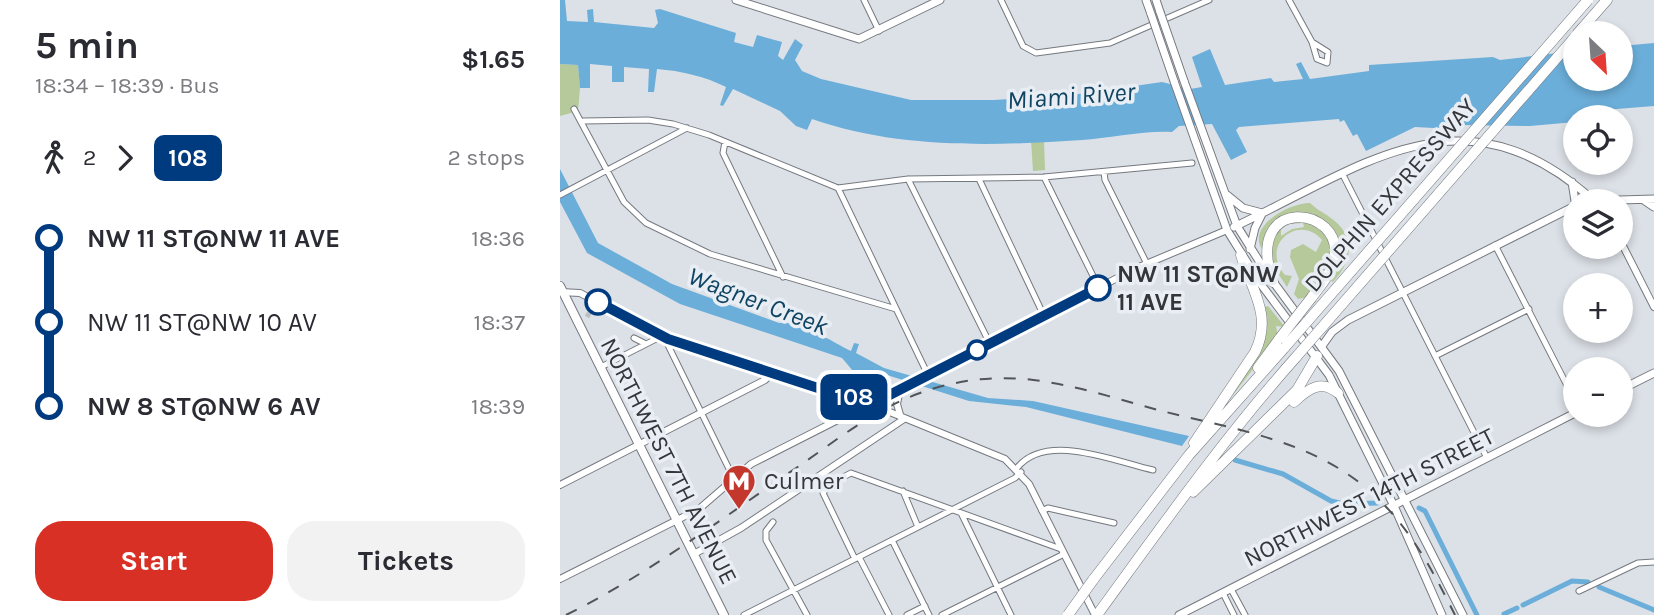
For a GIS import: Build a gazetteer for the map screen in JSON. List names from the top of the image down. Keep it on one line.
{"streets":{"highway":["DOLPHIN EXPRESSWAY"],"main road":["NORTHWEST 7TH AVENUE","NORTHWEST 14TH STREET"]},"water":["Miami River","Wagner Creek"],"places":{"other":["NW 11 ST@NW 11 AVE"],"metro station":["Culmer"]},"lines":["bus line 108"],"north":"bottom right","page":{"heading":["5 min","18:34 – 18:39 · Bus","$1.65"],"on_map":"108","map_buttons":["+","−"],"legs":["2","108","2 stops"],"list":[{"name":"NW 11 ST@NW 11 AVE","value":"18:36"},{"name":"NW 11 ST@NW 10 AV","value":"18:37"},{"name":"NW 8 ST@NW 6 AV","value":"18:39"}],"buttons":["Start","Tickets"]}}
